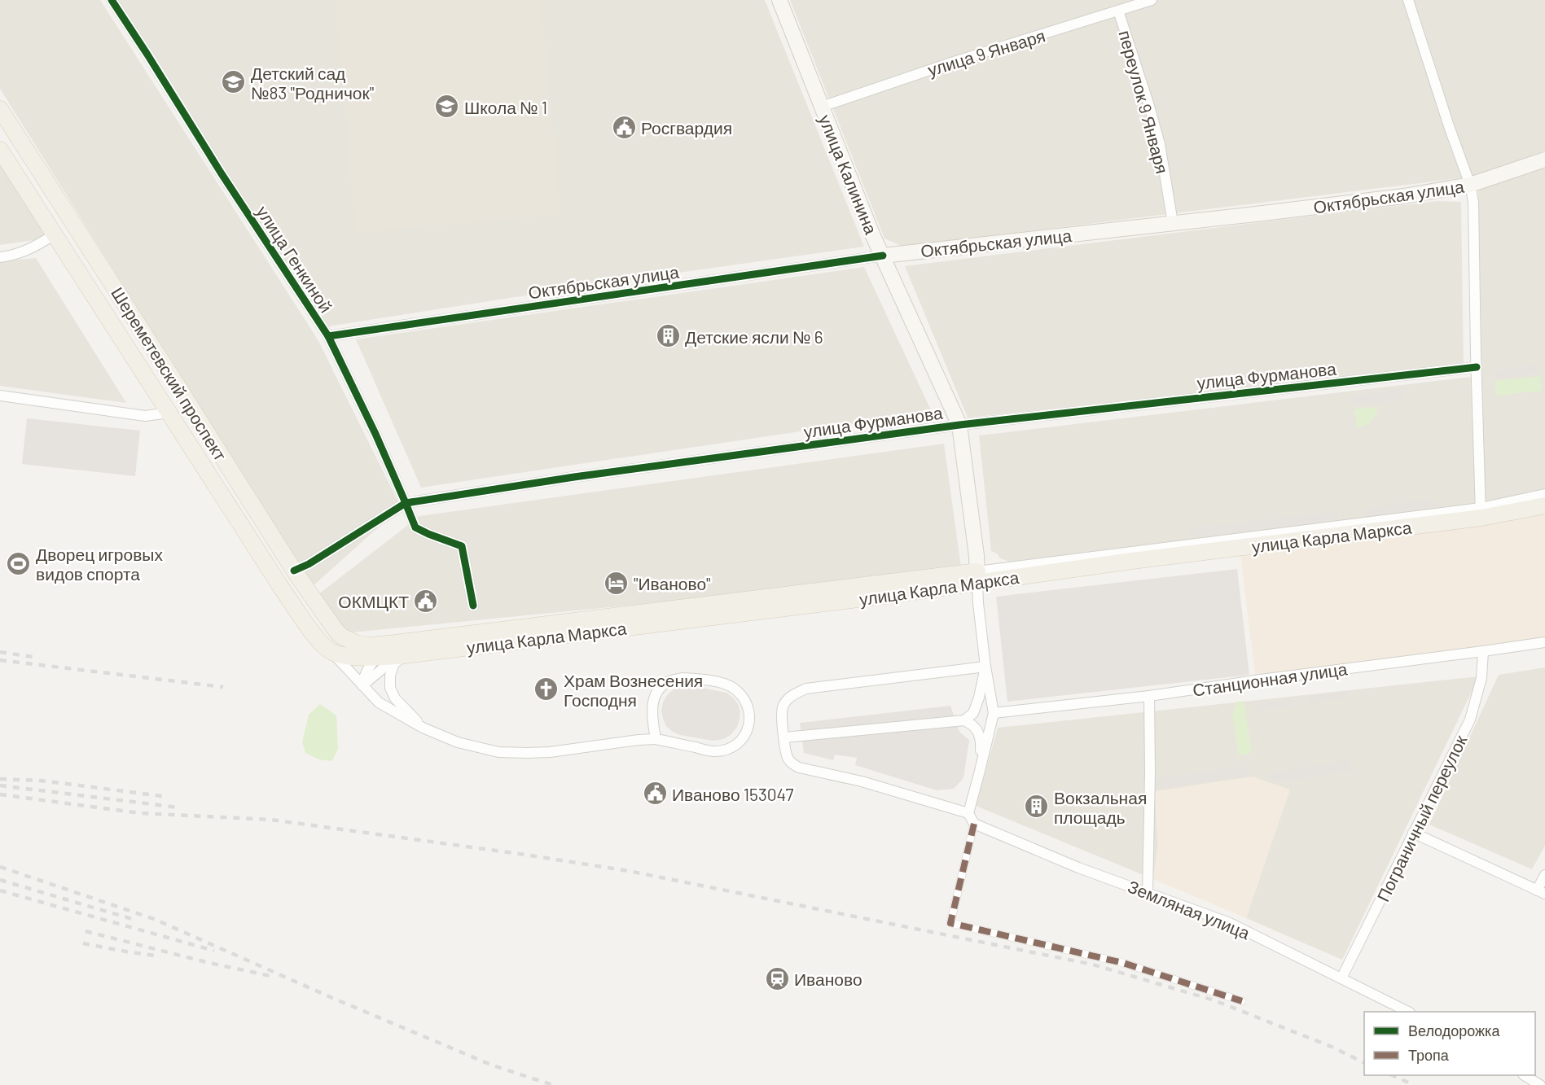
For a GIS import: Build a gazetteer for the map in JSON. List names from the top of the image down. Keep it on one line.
{"streets":{"main road":["улица Калинина","Октябрьская улица","Шереметевский проспект","улица Карла Маркса"],"street":["улица 9 Января","переулок 9 Января","улица Генкиной","улица Фурманова","Станционная улица","Пограничный переулок","Земляная улица"]},"crossings":[["улица 9 Января","переулок 9 Января"],["улица 9 Января","улица Калинина"],["переулок 9 Января","Октябрьская улица"],["улица Калинина","Октябрьская улица"],["улица Калинина","улица Фурманова"],["улица Калинина","улица Карла Маркса"],["Октябрьская улица","улица Генкиной"],["улица Генкиной","улица Фурманова"],["Шереметевский проспект","улица Фурманова"],["Шереметевский проспект","улица Карла Маркса"],["Станционная улица","Пограничный переулок"],["Пограничный переулок","Земляная улица"]],"places":{"school or university":["Детский сад №83 \"Родничок\"","Школа № 1"],"public building":["Росгвардия","ОКМЦКТ","Иваново 153047"],"building":["Детские ясли № 6","Вокзальная площадь"],"sports":["Дворец игровых видов спорта"],"hotel":["\"Иваново\""],"church":["Храм Вознесения Господня"],"station":["Иваново"]},"legend":["Велодорожка","Тропа"]}
